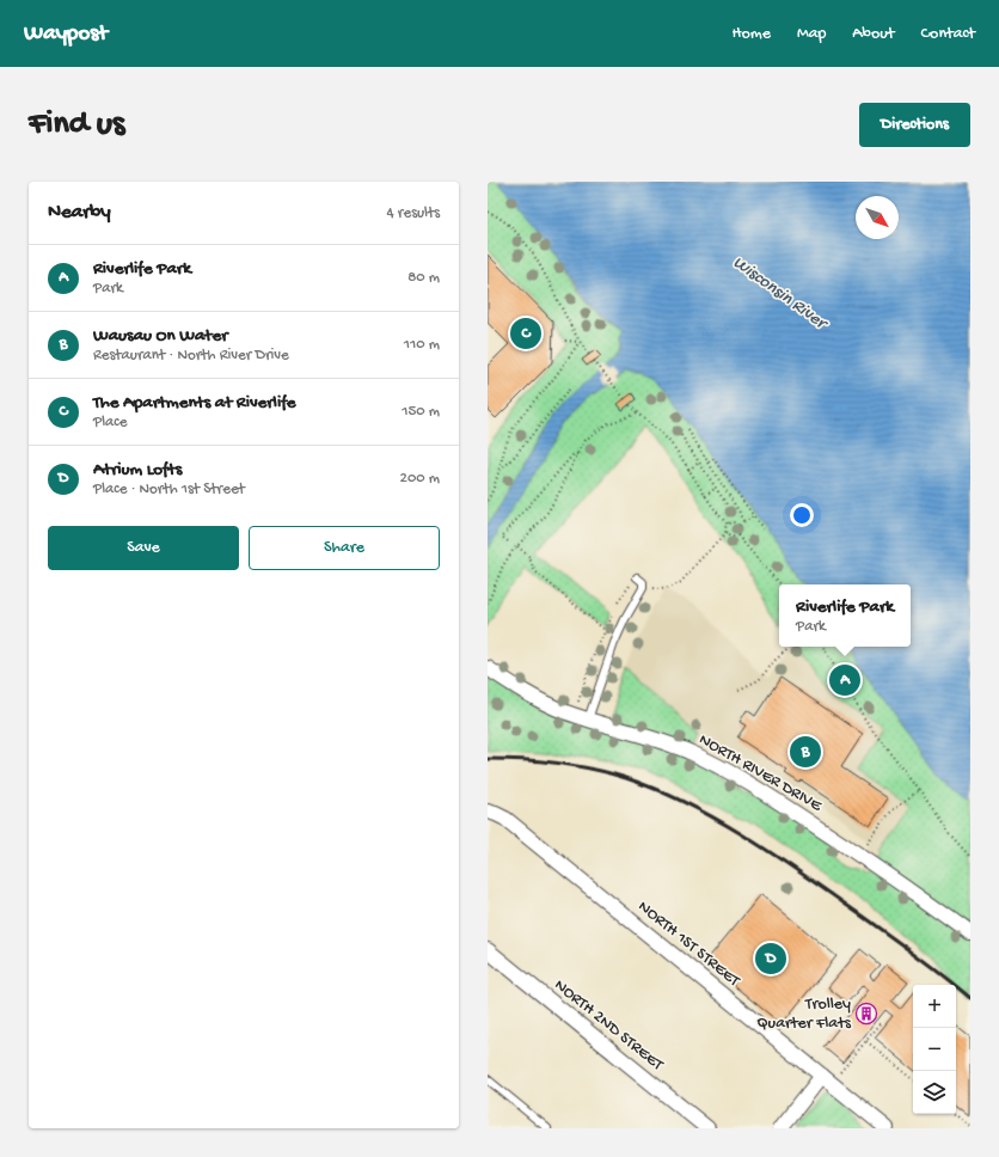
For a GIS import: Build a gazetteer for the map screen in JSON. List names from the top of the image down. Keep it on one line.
{"streets":{"street":["NORTH RIVER DRIVE","NORTH 1ST STREET","NORTH 2ND STREET"]},"water":["Wisconsin River"],"places":{"building":["Trolley Quarter Flats"]},"north":"bottom right","page":{"header":"Waypost","nav":["Home","Map","About","Contact"],"buttons":["Directions",["Save","Share"]],"title":"Find us","heading":["Nearby","4 results"],"list":[{"mark":"A","name":"Riverlife Park","note":"Park","value":"80 m"},{"mark":"B","name":"Wausau On Water","note":"Restaurant · North River Drive","value":"110 m"},{"mark":"C","name":"The Apartments at Riverlife","note":"Place","value":"150 m"},{"mark":"D","name":"Atrium Lofts","note":"Place · North 1st Street","value":"200 m"}],"pins":["C","A","B","D"],"popup":["Riverlife Park","Park"],"map_buttons":["+","−"]}}
